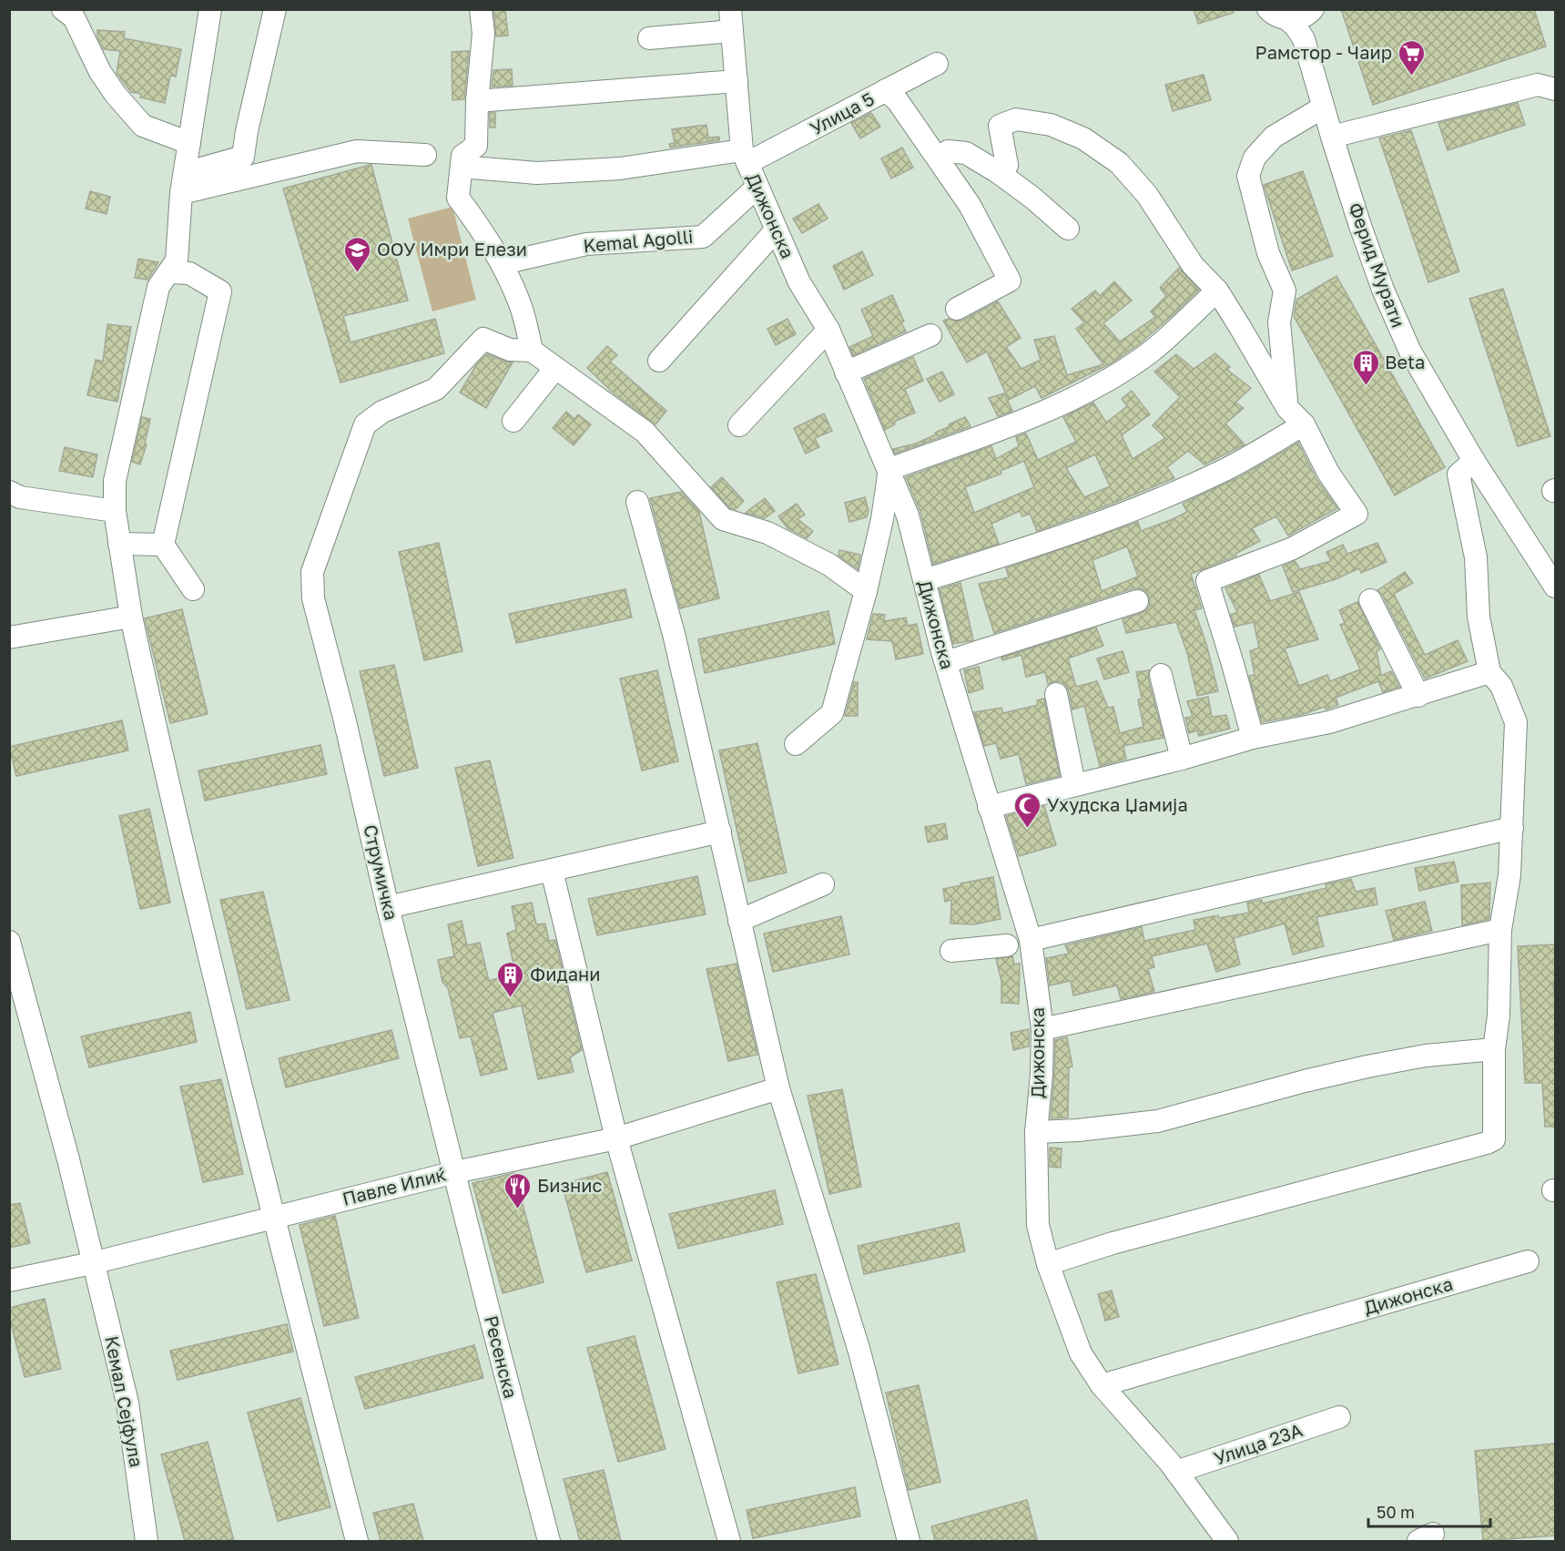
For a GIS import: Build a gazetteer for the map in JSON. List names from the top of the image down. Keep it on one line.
{"streets":{"street":["Улица 5","Дижонска","Kemal Agolli","Ферид Мурати","Струмичка","Павле Илиќ","Ресенска","Кемал Сејфула","Улица 23А"]},"crossings":[["Улица 5","Дижонска"],["Дижонска","Kemal Agolli"],["Дижонска","Улица 23А"],["Струмичка","Павле Илиќ"],["Струмичка","Ресенска"],["Павле Илиќ","Ресенска"],["Павле Илиќ","Кемал Сејфула"]],"places":{"supermarket":["Рамстор - Чаир"],"school or university":["ООУ Имри Елези"],"building":["Beta","Фидани"],"mosque":["Ухудска Џамија"],"restaurant":["Бизнис"]},"scale_bar":"50 m"}
